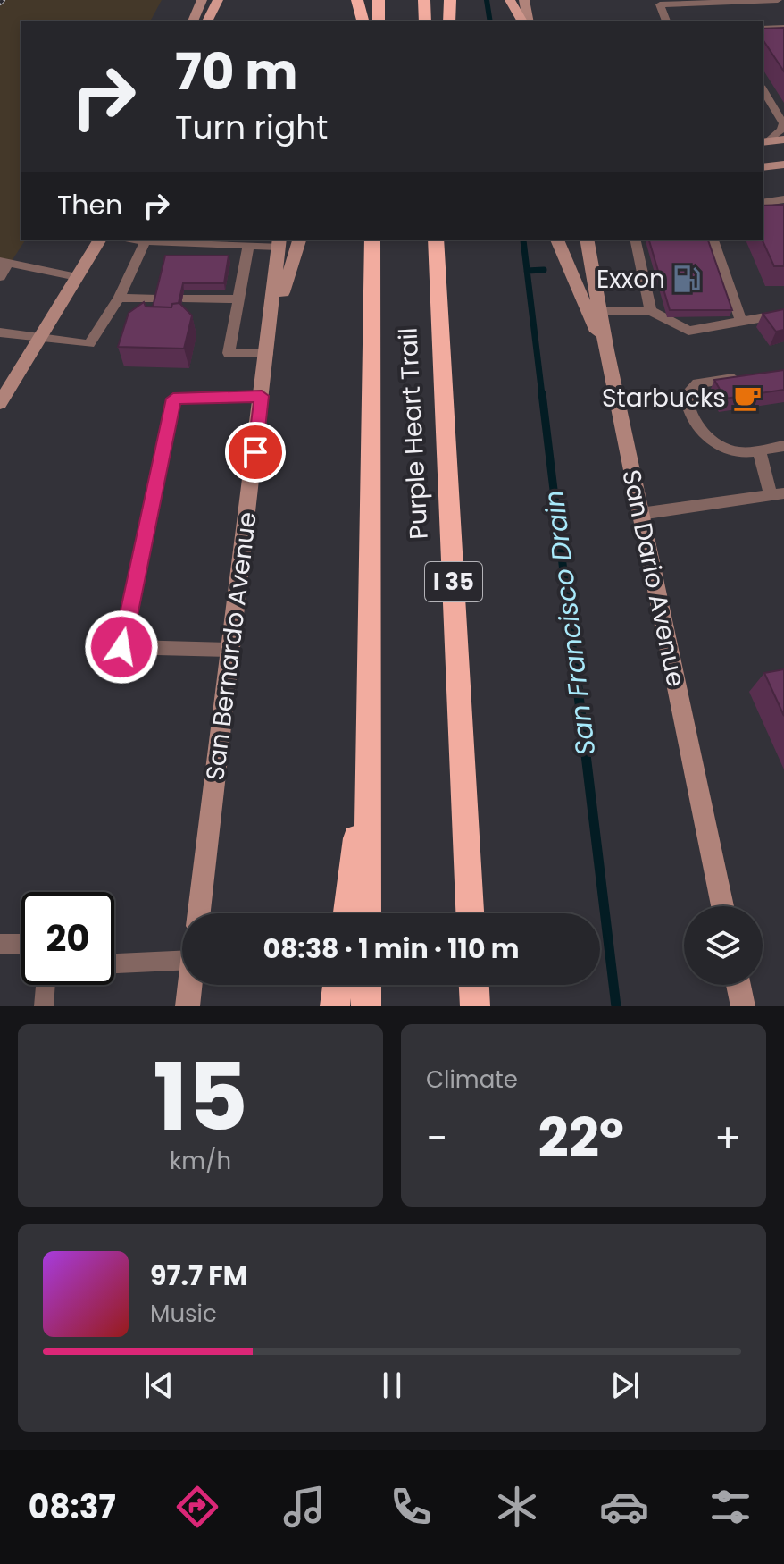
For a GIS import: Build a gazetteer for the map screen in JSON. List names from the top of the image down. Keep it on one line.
{"streets":{"highway":["Purple Heart Trail","I 35"],"main road":["San Dario Avenue","San Bernardo Avenue"]},"water":["San Francisco Drain"],"places":{"fuel station":["Exxon"],"cafe":["Starbucks"]},"page":{"turn":["70 m","Turn right"],"then":"Then","limit":"20","trip":"08:38 · 1 min · 110 m","tile":[["15","km/h"],"Climate"],"heat":["−","22°","+"],"song":["97.7 FM","Music"],"tabs":"08:37"}}
